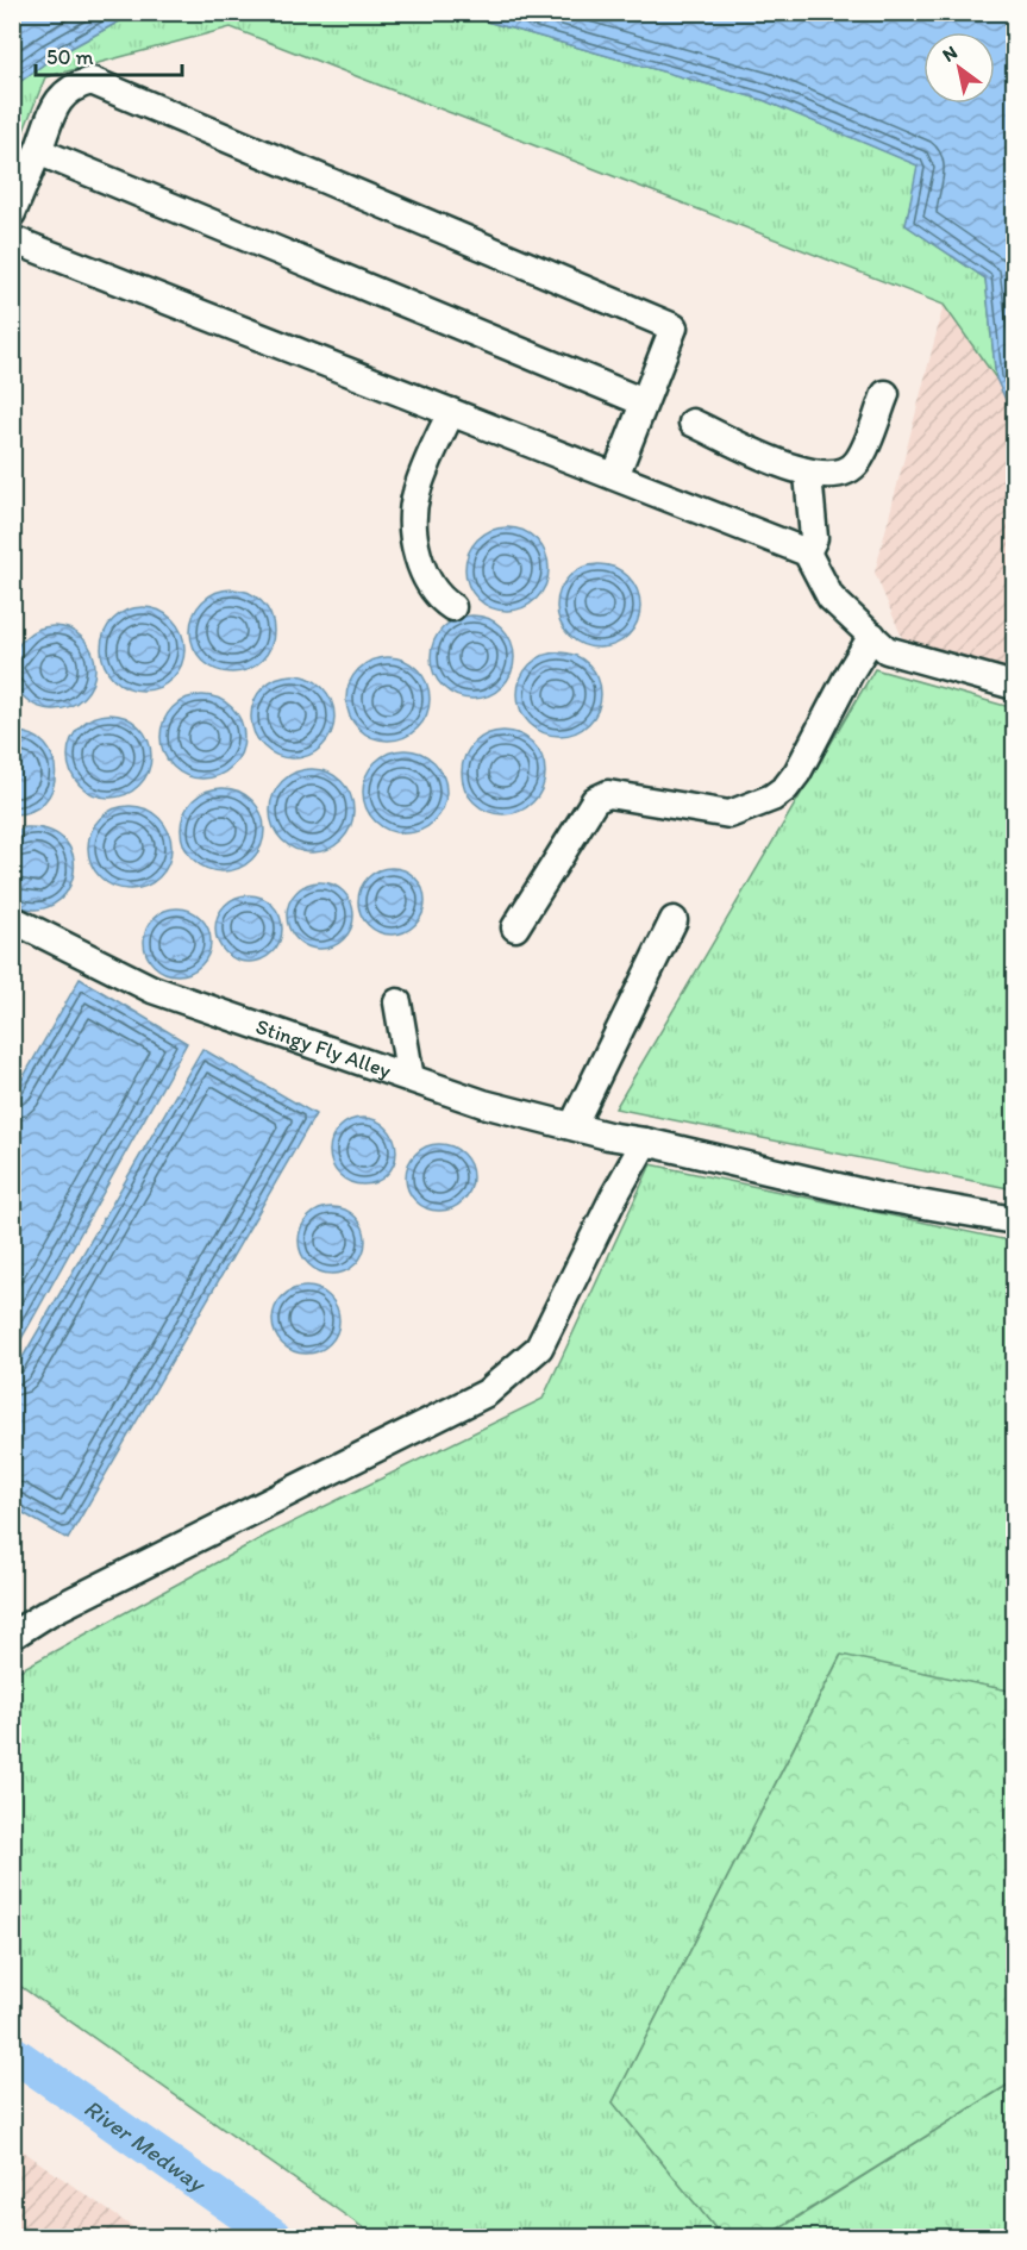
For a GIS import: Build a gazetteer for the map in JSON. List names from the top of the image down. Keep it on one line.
{"streets":{"lane":["Stingy Fly Alley"]},"water":["River Medway"],"scale_bar":"50 m","north":"top left"}
